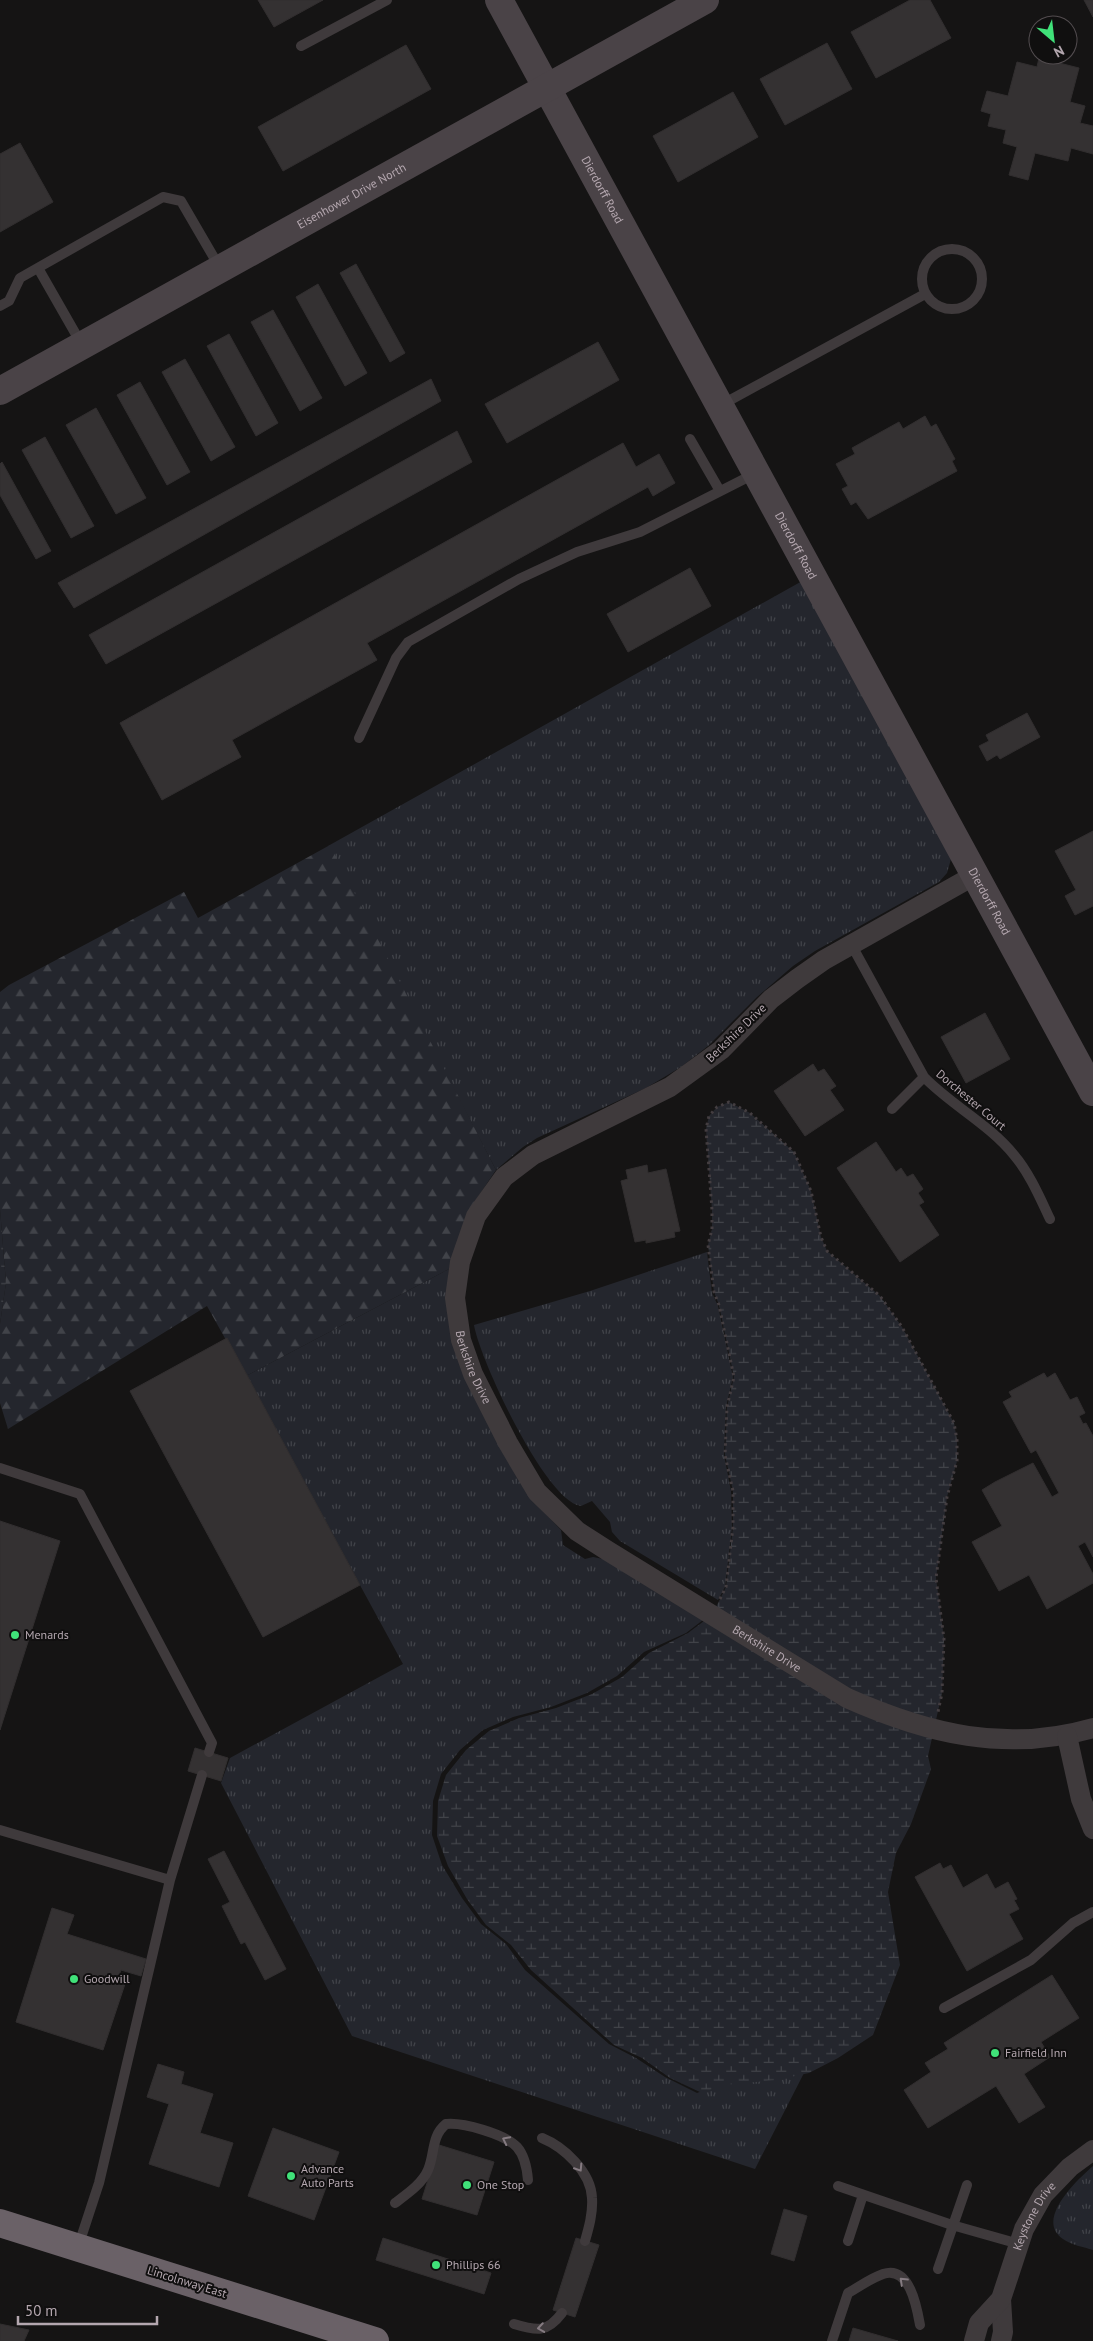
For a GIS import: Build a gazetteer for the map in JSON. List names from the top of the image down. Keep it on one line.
{"streets":{"highway":["Lincolnway East"],"street":["Dierdorff Road","Eisenhower Drive North","Berkshire Drive","Keystone Drive"],"lane":["Dorchester Court"]},"crossings":[["Dierdorff Road","Eisenhower Drive North"],["Dierdorff Road","Berkshire Drive"],["Berkshire Drive","Dorchester Court"]],"places":["Menards","Goodwill","Fairfield Inn","Advance Auto Parts","One Stop","Phillips 66"],"scale_bar":"50 m","north":"bottom right"}
